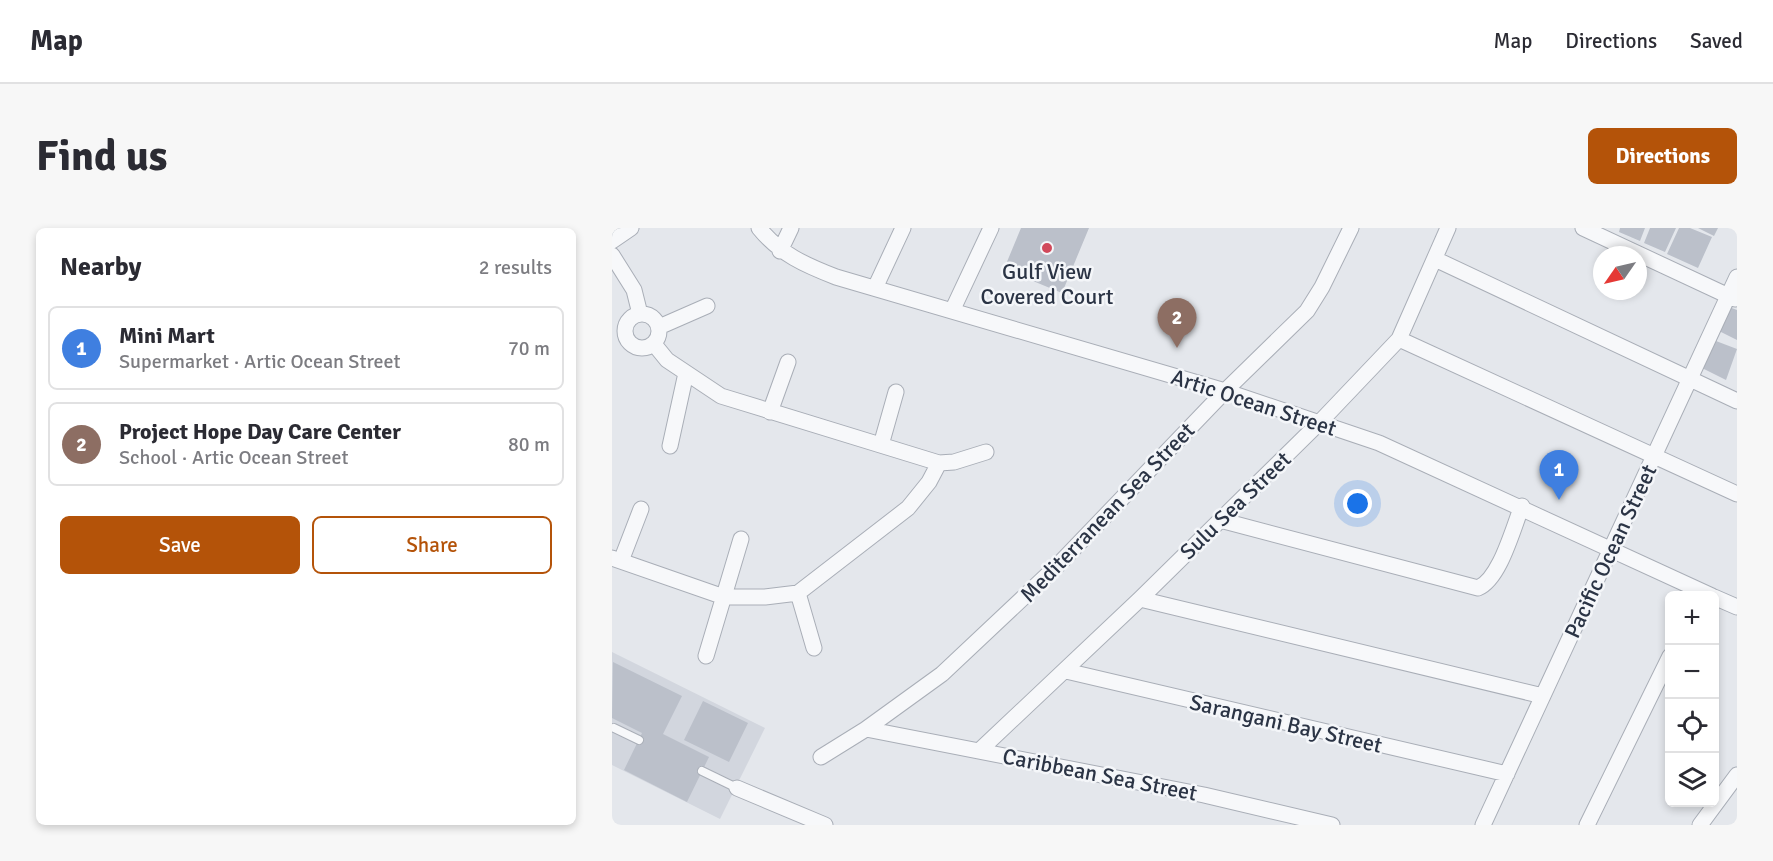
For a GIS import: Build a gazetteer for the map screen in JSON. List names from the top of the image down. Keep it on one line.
{"streets":{"street":["Artic Ocean Street","Sulu Sea Street","Mediterranean Sea Street","Pacific Ocean Street","Sarangani Bay Street","Caribbean Sea Street"]},"crossings":[["Artic Ocean Street","Sulu Sea Street"],["Artic Ocean Street","Mediterranean Sea Street"],["Artic Ocean Street","Pacific Ocean Street"],["Sulu Sea Street","Sarangani Bay Street"],["Sulu Sea Street","Caribbean Sea Street"],["Mediterranean Sea Street","Caribbean Sea Street"],["Pacific Ocean Street","Sarangani Bay Street"]],"places":["Gulf View Covered Court"],"north":"bottom left","page":{"header":"Map","nav":["Map","Directions","Saved"],"buttons":["Directions",["Save","Share"]],"title":"Find us","heading":["Nearby","2 results"],"pins":["2","1"],"list":[{"mark":"1","name":"Mini Mart","note":"Supermarket · Artic Ocean Street","value":"70 m"},{"mark":"2","name":"Project Hope Day Care Center","note":"School · Artic Ocean Street","value":"80 m"}],"map_buttons":["+","−"]}}
